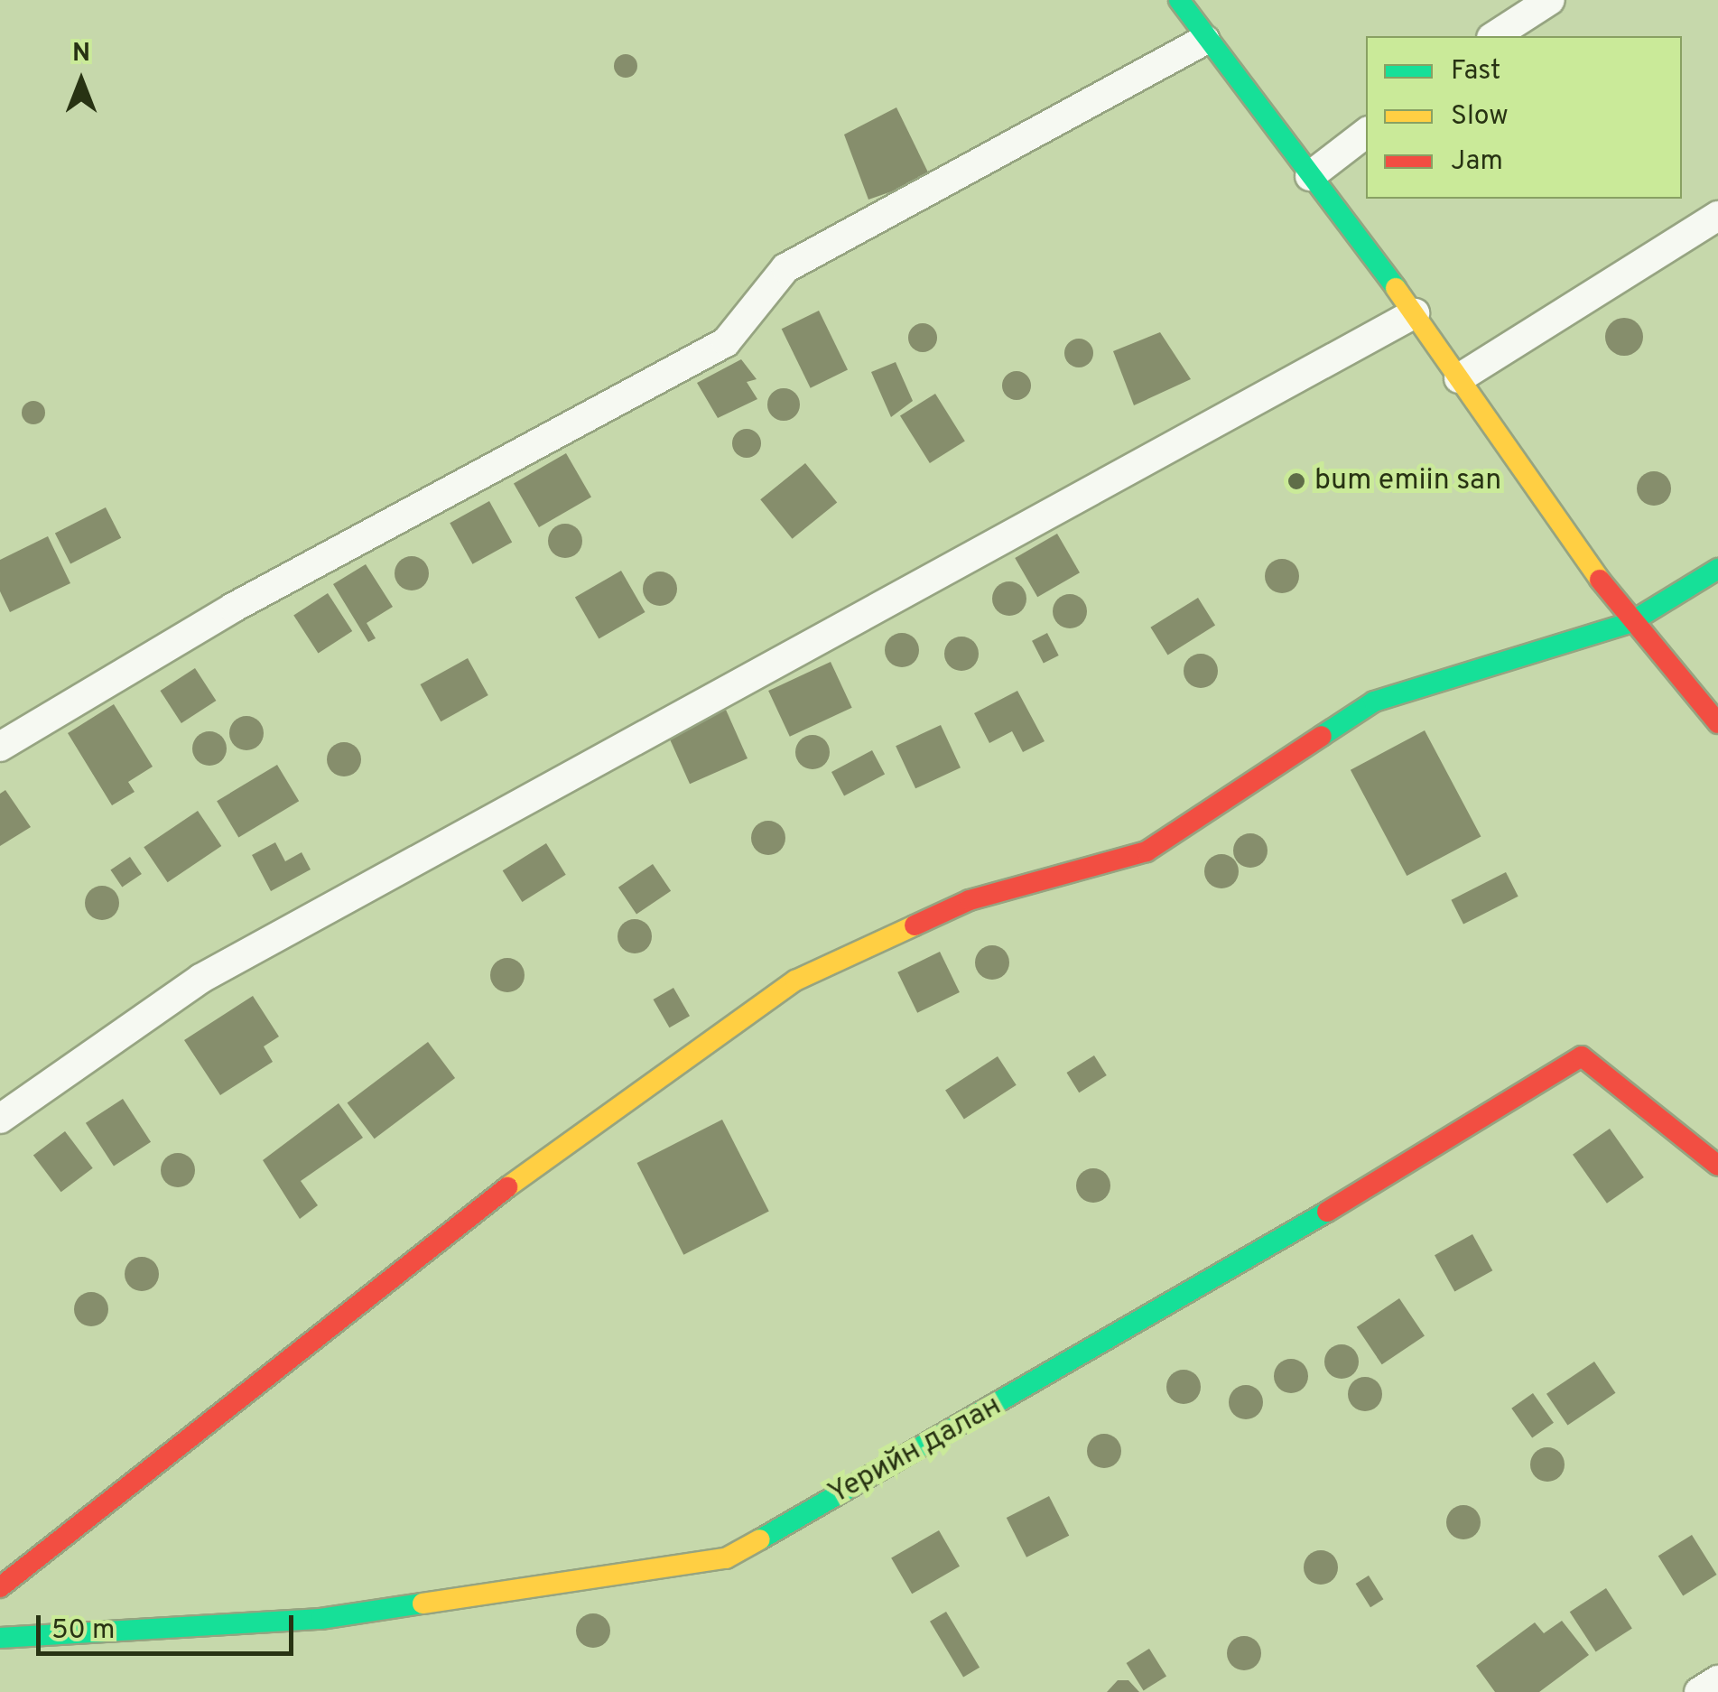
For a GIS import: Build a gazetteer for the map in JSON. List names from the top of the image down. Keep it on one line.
{"streets":{"street":["Үерийн далан"]},"places":["bum emiin san"],"legend":["Fast","Slow","Jam"],"scale_bar":"50 m","north":"top"}
